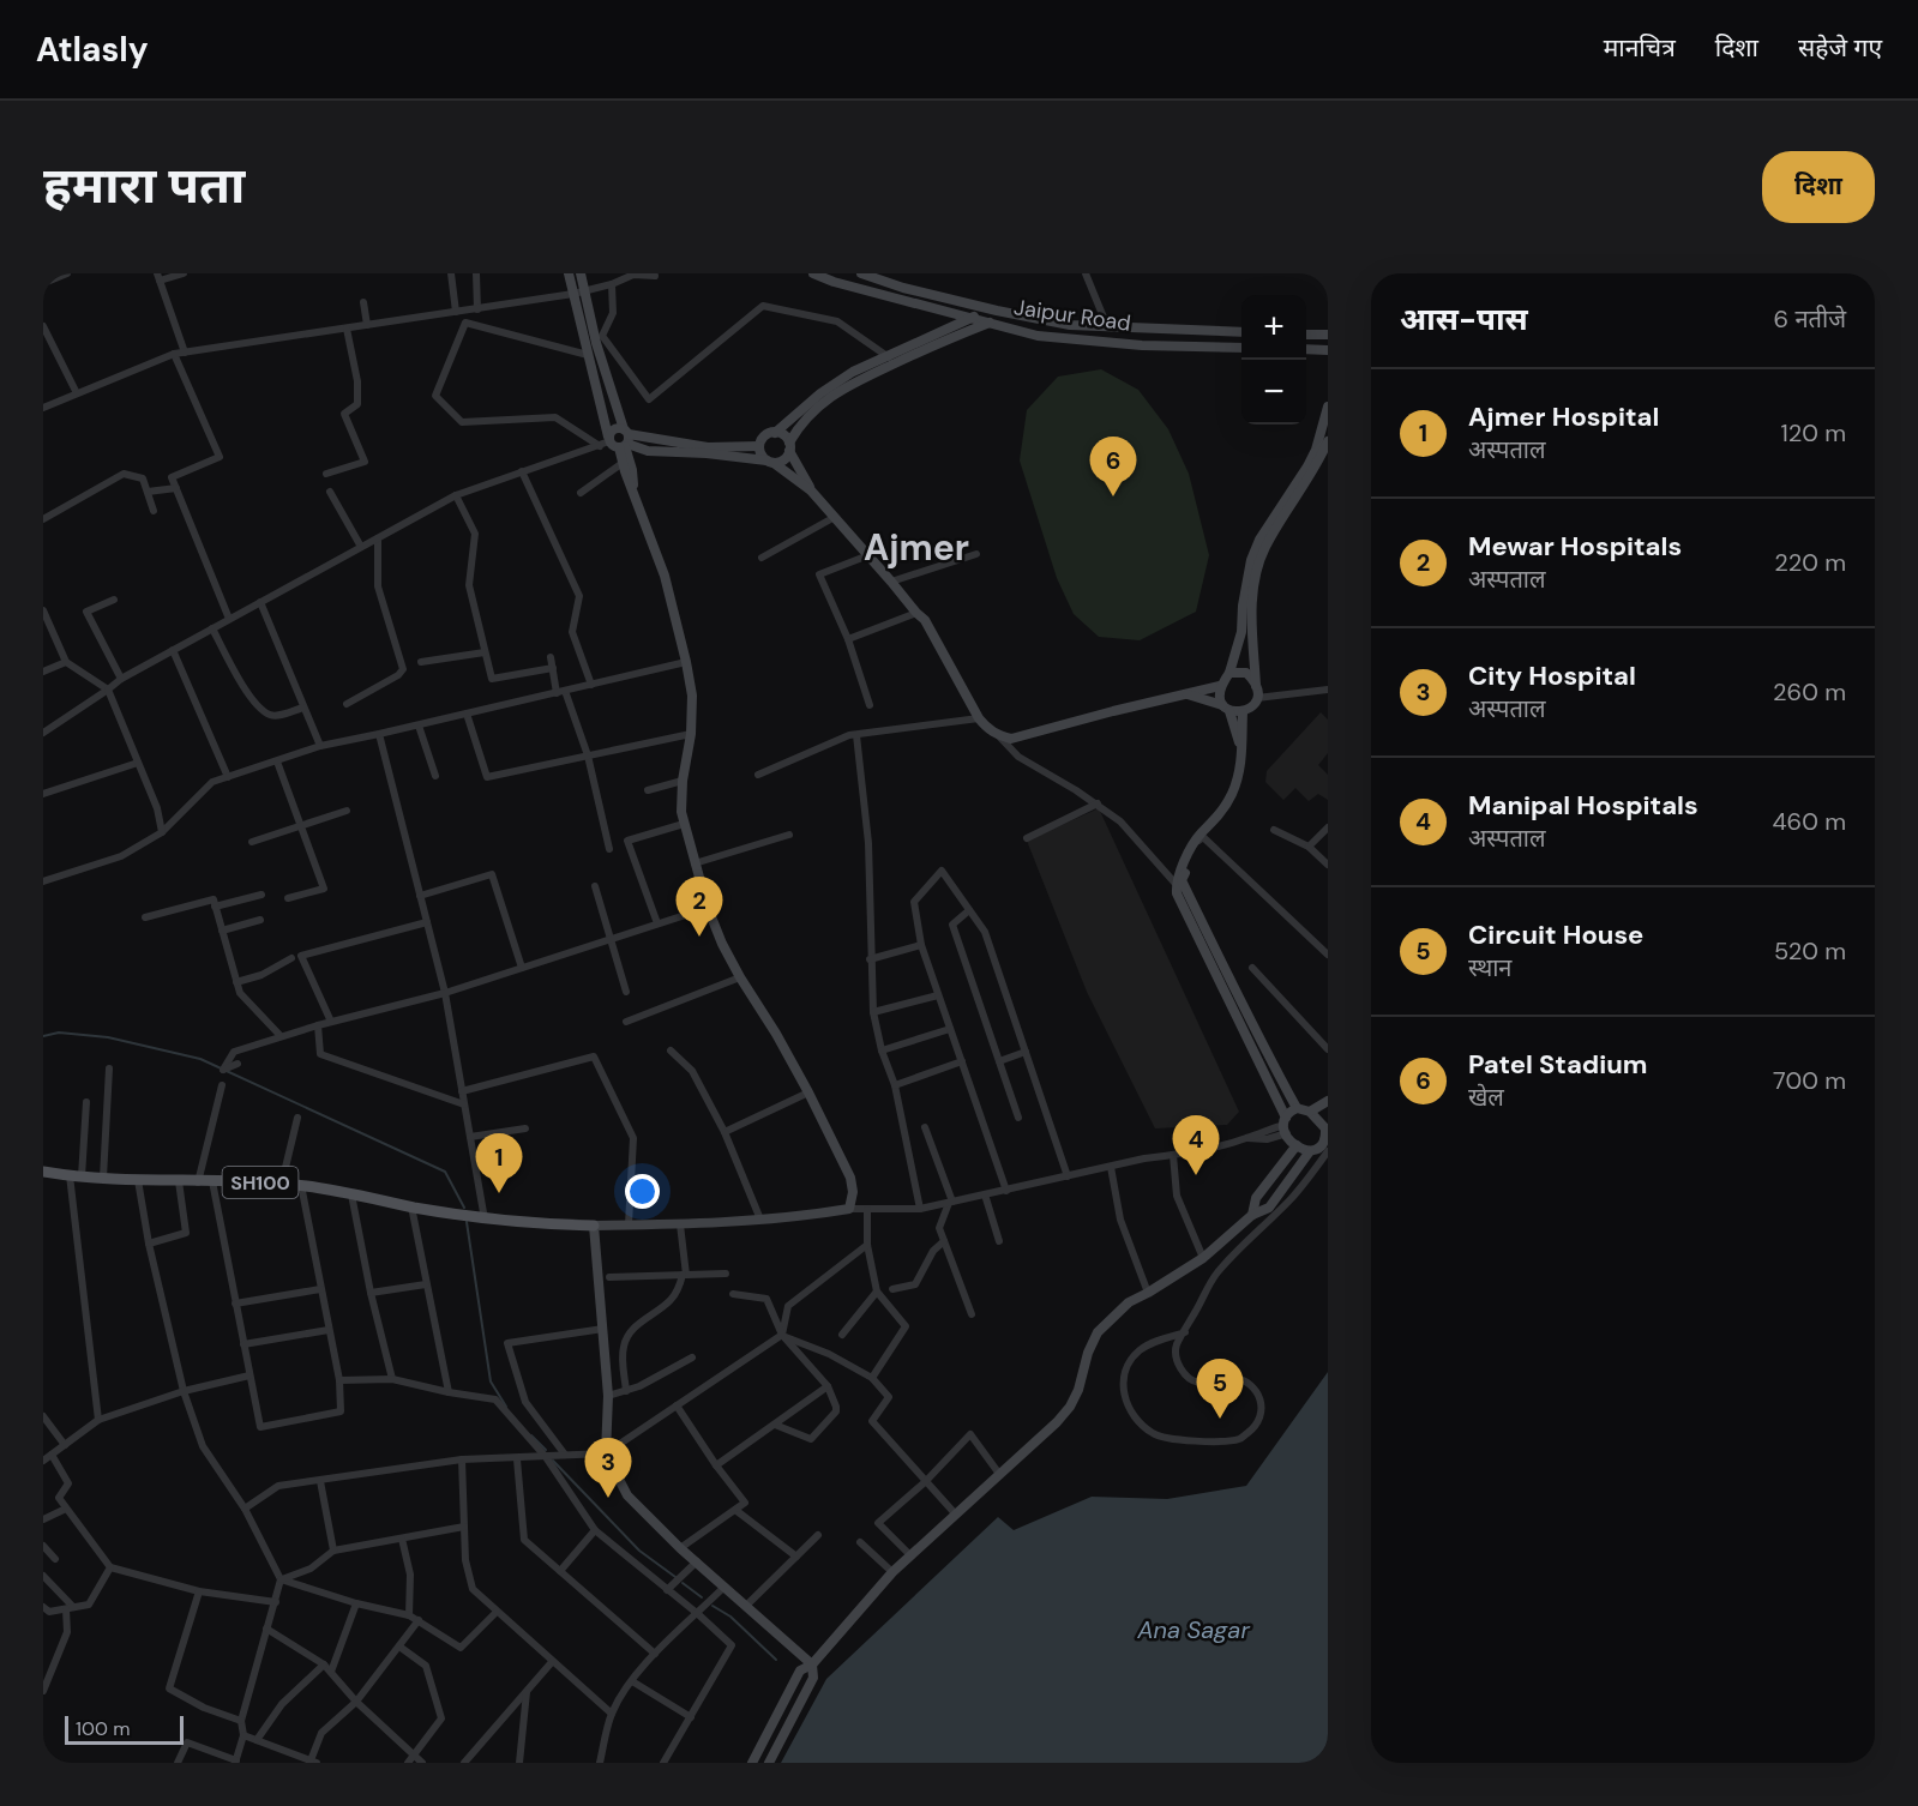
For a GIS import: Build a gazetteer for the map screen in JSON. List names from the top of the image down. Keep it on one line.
{"streets":{"main road":["SH100"],"street":["Jaipur Road"]},"districts":["Ajmer"],"water":["Ana Sagar"],"scale_bar":"100 m","page":{"header":"Atlasly","nav":["मानचित्र","दिशा","सहेजे गए"],"buttons":"दिशा","title":"हमारा पता","heading":["आस-पास","6 नतीजे"],"map_buttons":["+","−"],"list":[{"mark":"1","name":"Ajmer Hospital","note":"अस्पताल","value":"120 m"},{"mark":"2","name":"Mewar Hospitals","note":"अस्पताल","value":"220 m"},{"mark":"3","name":"City Hospital","note":"अस्पताल","value":"260 m"},{"mark":"4","name":"Manipal Hospitals","note":"अस्पताल","value":"460 m"},{"mark":"5","name":"Circuit House","note":"स्थान","value":"520 m"},{"mark":"6","name":"Patel Stadium","note":"खेल","value":"700 m"}],"pins":["6","2","4","1","5","3"],"scale":"100 m"}}
